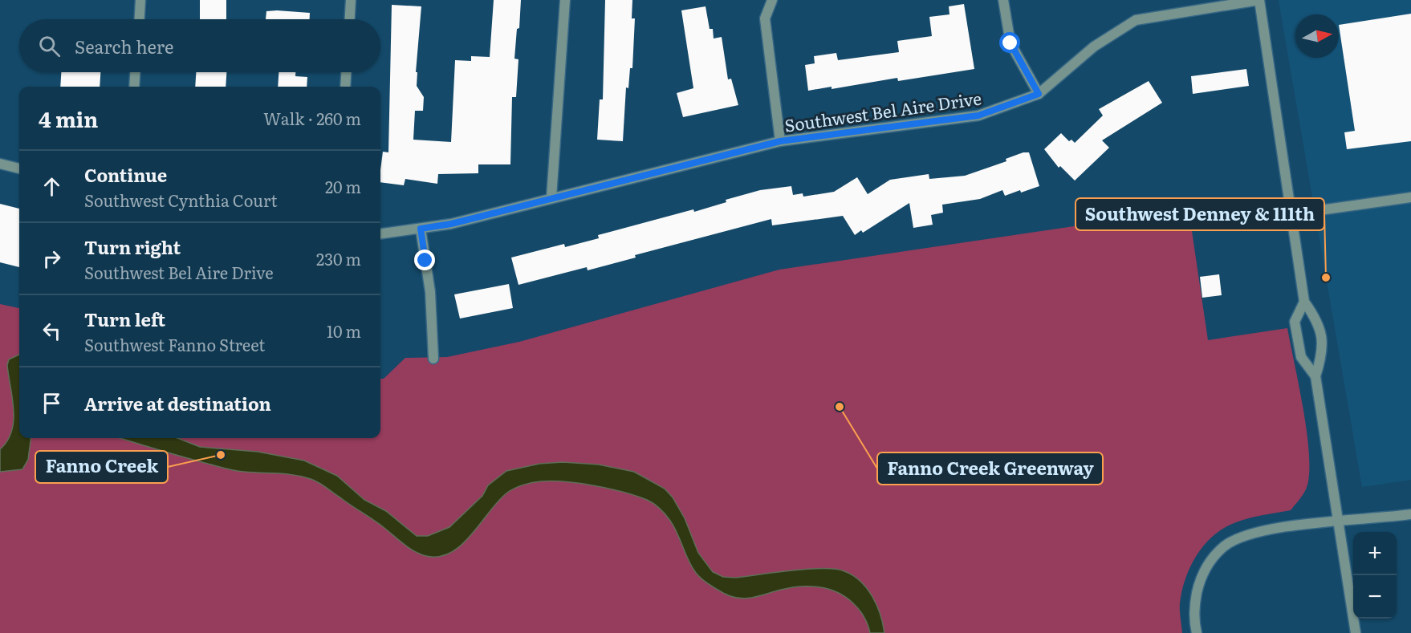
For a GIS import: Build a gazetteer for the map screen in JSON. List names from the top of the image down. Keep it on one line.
{"streets":{"street":["Southwest Bel Aire Drive"]},"places":["Southwest Denney & 111th","Fanno Creek Greenway","Fanno Creek"],"north":"right","page":{"search":"Search here","heading":["4 min","Walk · 260 m"],"list":[["Continue","Southwest Cynthia Court","20 m"],["Turn right","Southwest Bel Aire Drive","230 m"],["Turn left","Southwest Fanno Street","10 m"],"Arrive at destination"],"map_buttons":["+","−"]}}
